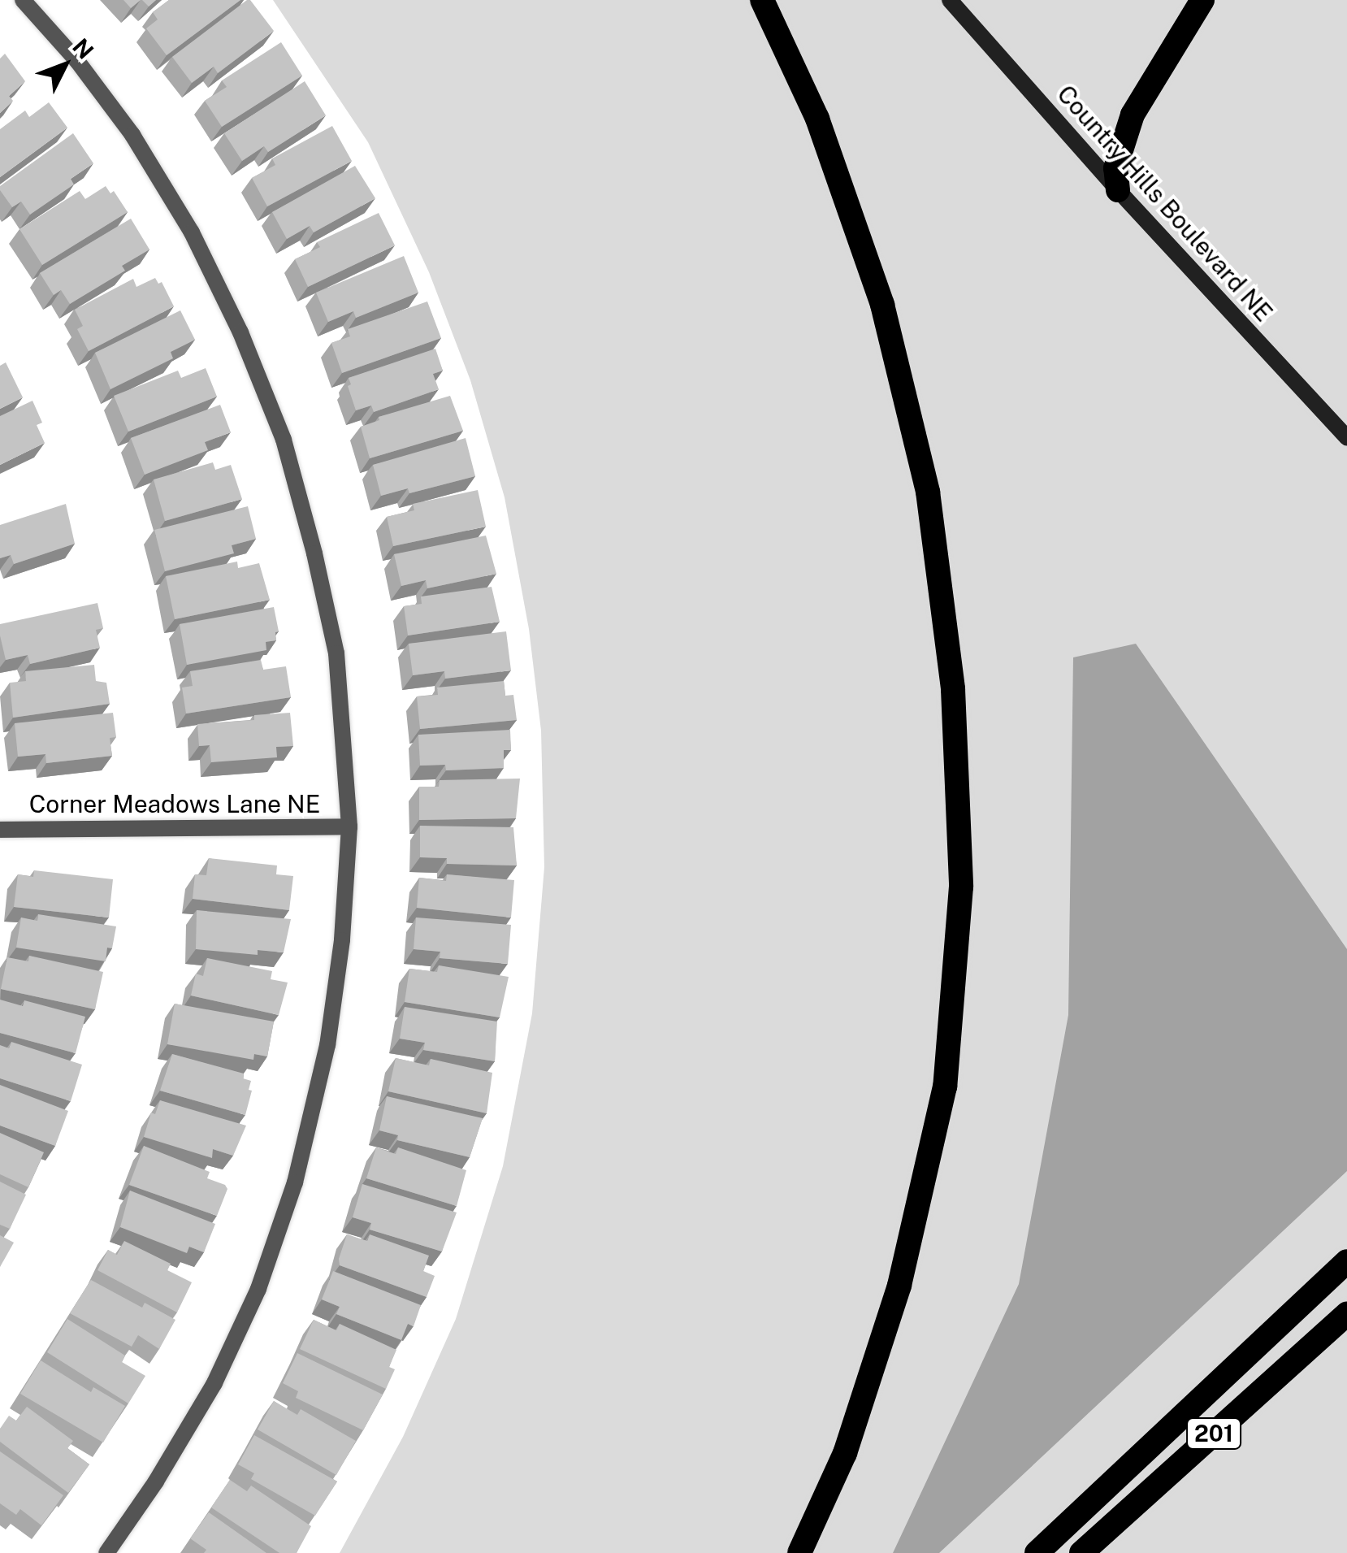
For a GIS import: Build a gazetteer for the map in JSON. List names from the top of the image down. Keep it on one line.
{"streets":{"highway":["201"],"main road":["Country Hills Boulevard NE"],"street":["Corner Meadows Lane NE"]},"north":"top right"}
